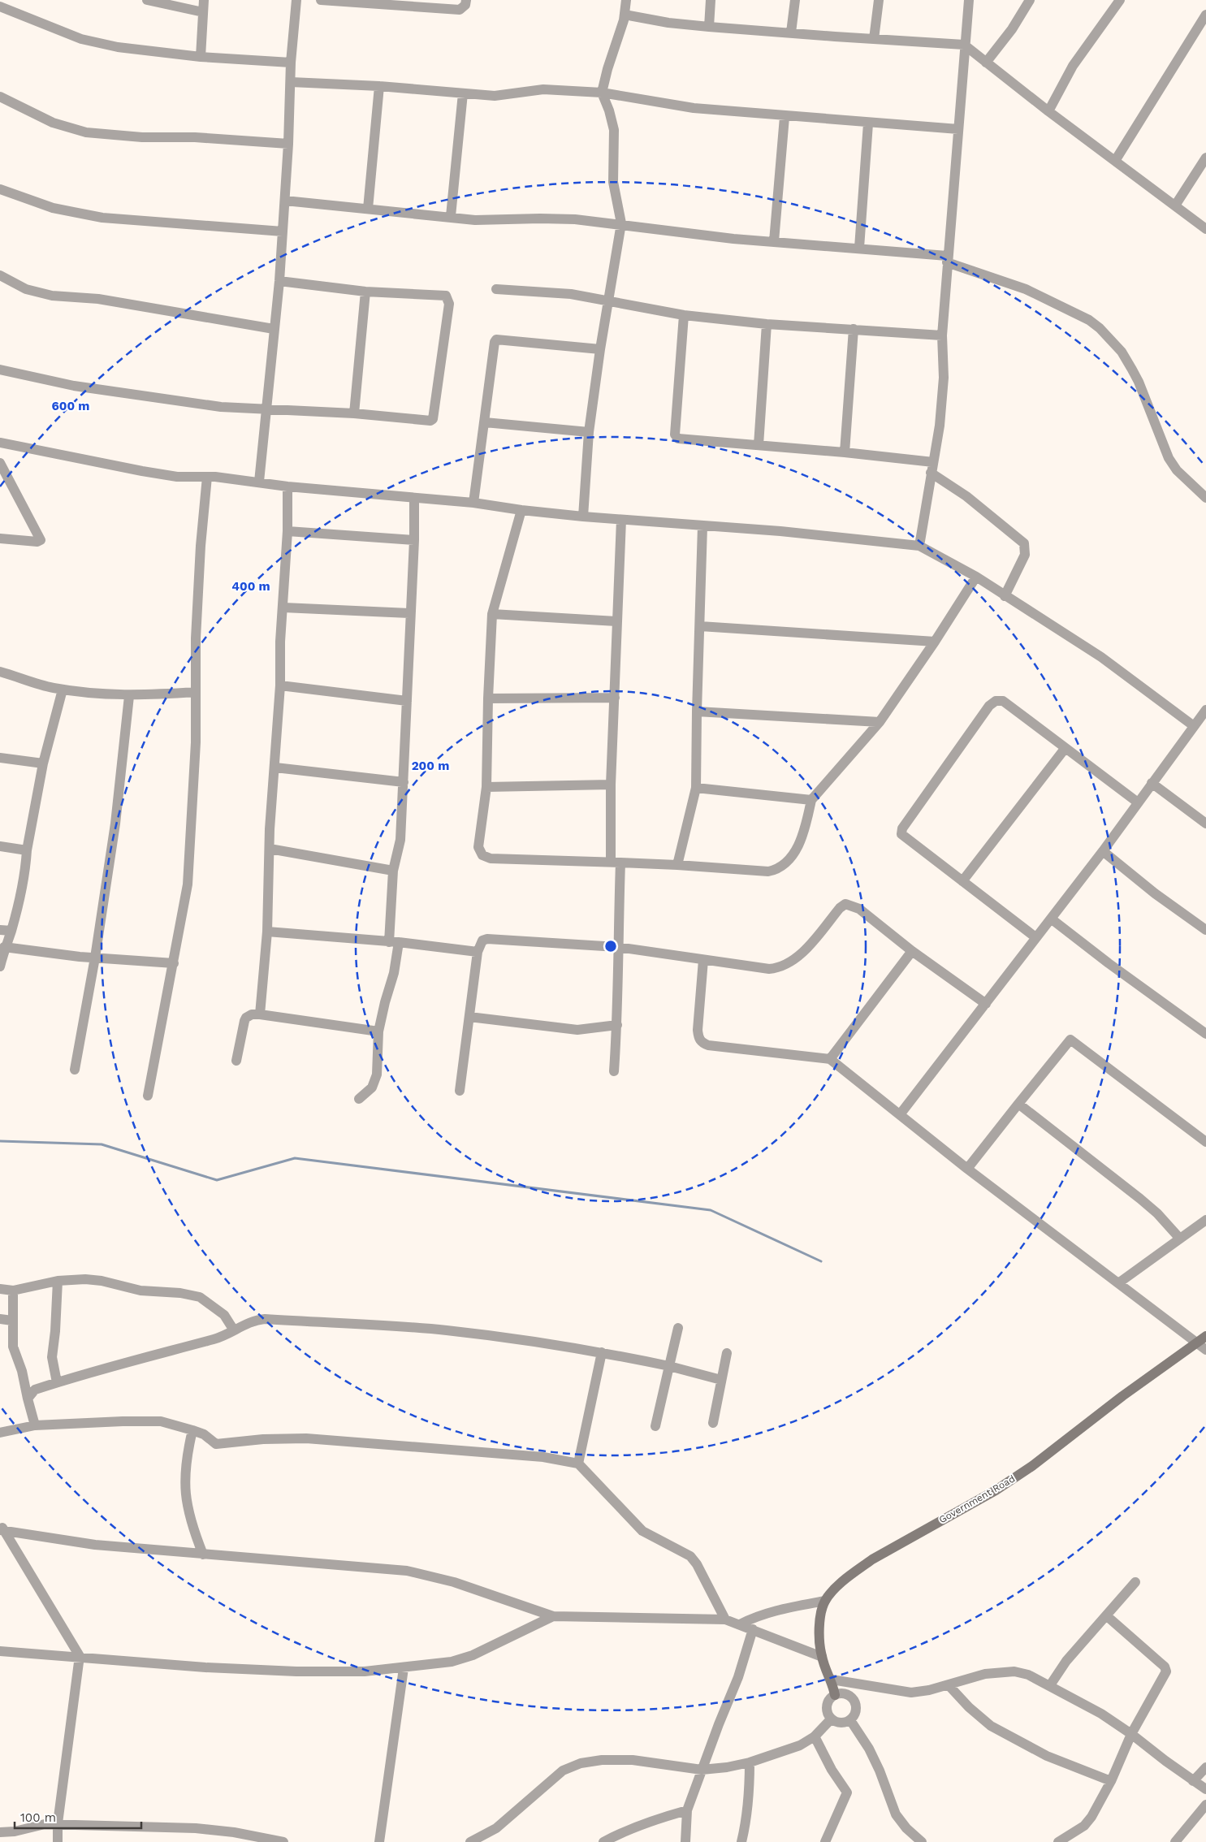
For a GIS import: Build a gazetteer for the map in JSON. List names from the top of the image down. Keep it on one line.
{"streets":{"street":["Government Road"]},"scale_bar":"100 m","rings":["600 m","400 m","200 m"]}
